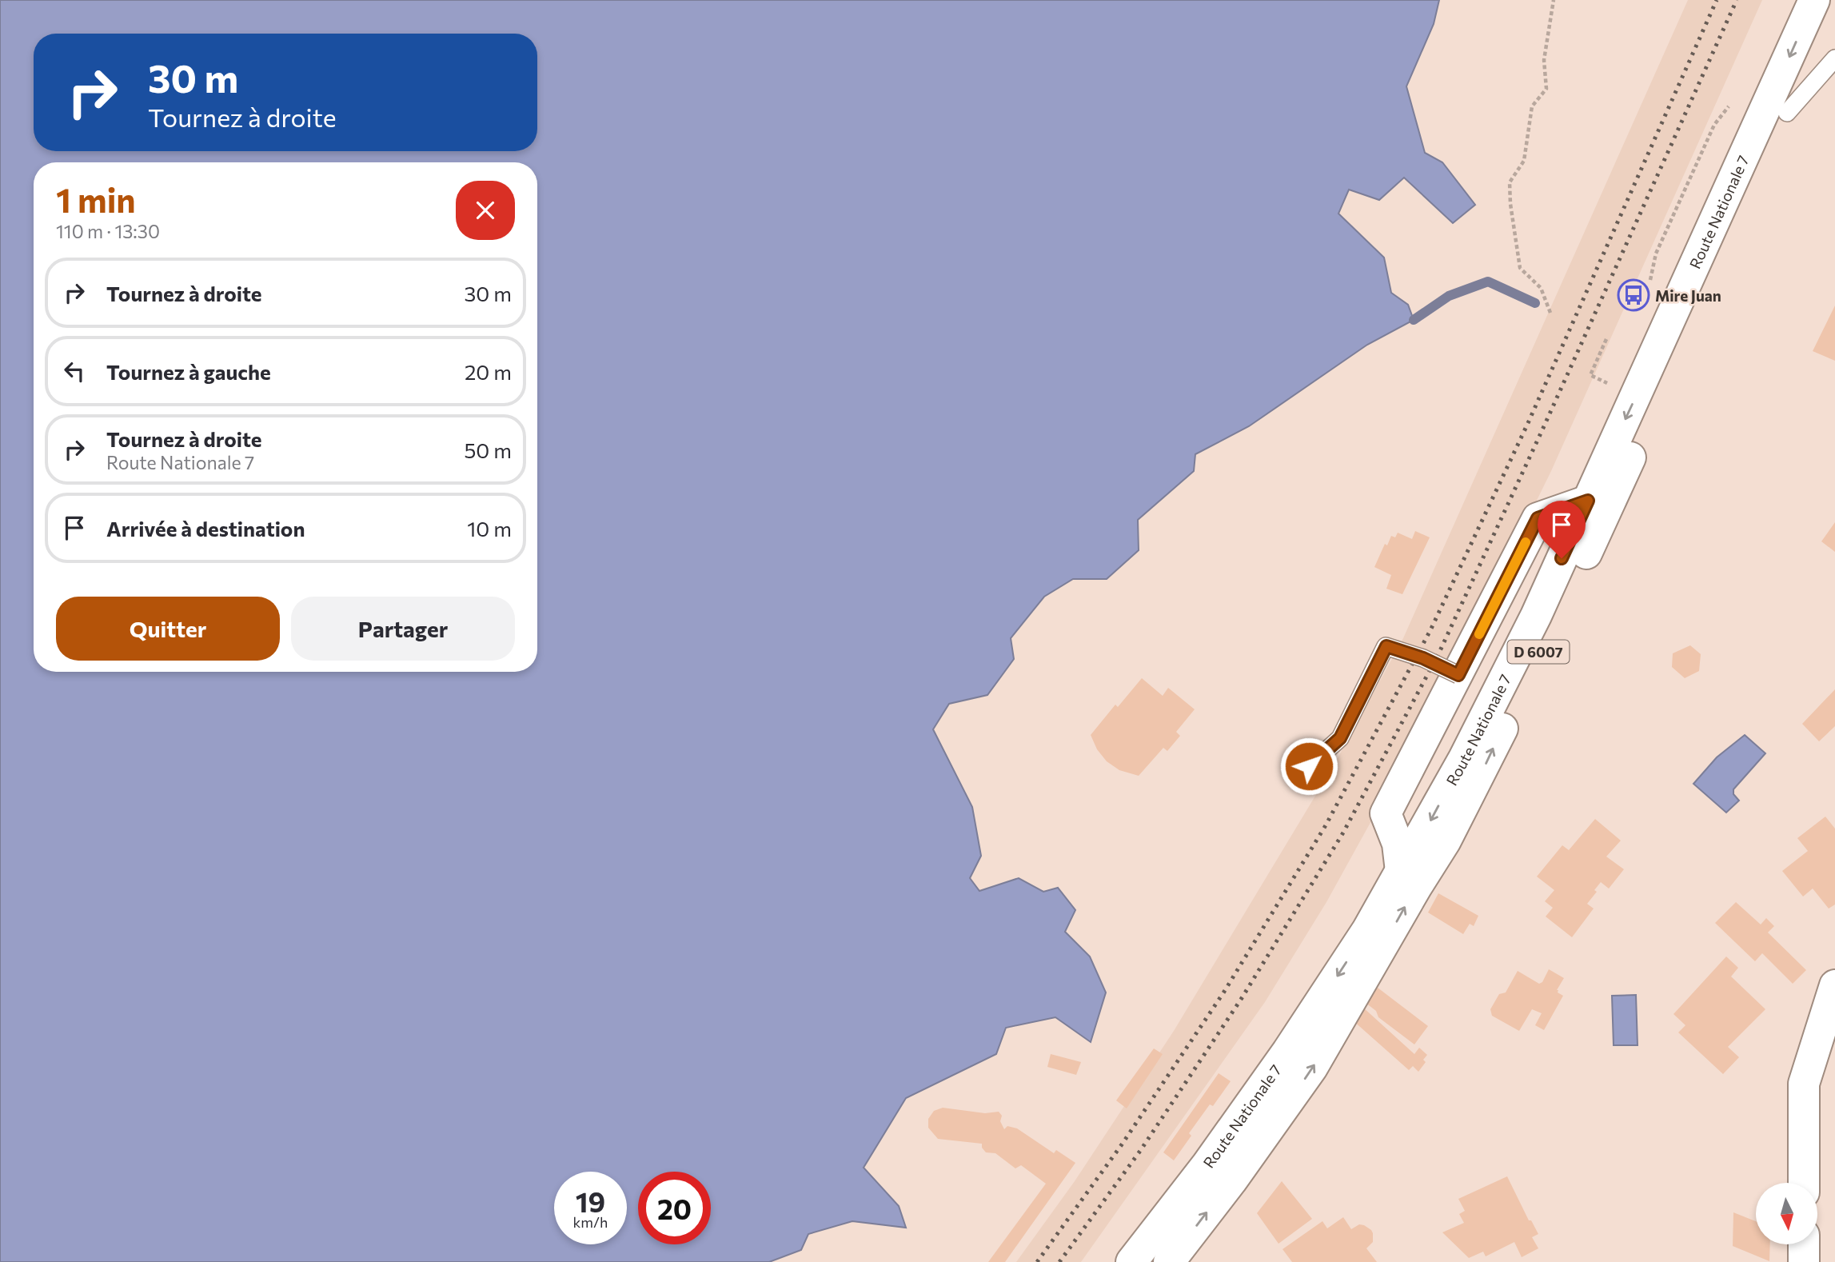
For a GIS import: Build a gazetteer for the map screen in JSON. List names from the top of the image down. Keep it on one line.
{"streets":{"main road":["Route Nationale 7","D 6007"]},"places":{"bus stop":["Mire Juan"]},"north":"bottom","page":{"turn":["30 m","Tournez à droite"],"heading":["1 min","110 m · 13:30"],"list":[{"name":"Tournez à droite","value":"30 m"},{"name":"Tournez à gauche","value":"20 m"},{"name":"Tournez à droite","note":"Route Nationale 7","value":"50 m"},{"name":"Arrivée à destination","value":"10 m"}],"buttons":["Quitter","Partager"],"speed":"19 km/h","limit":"20"}}
